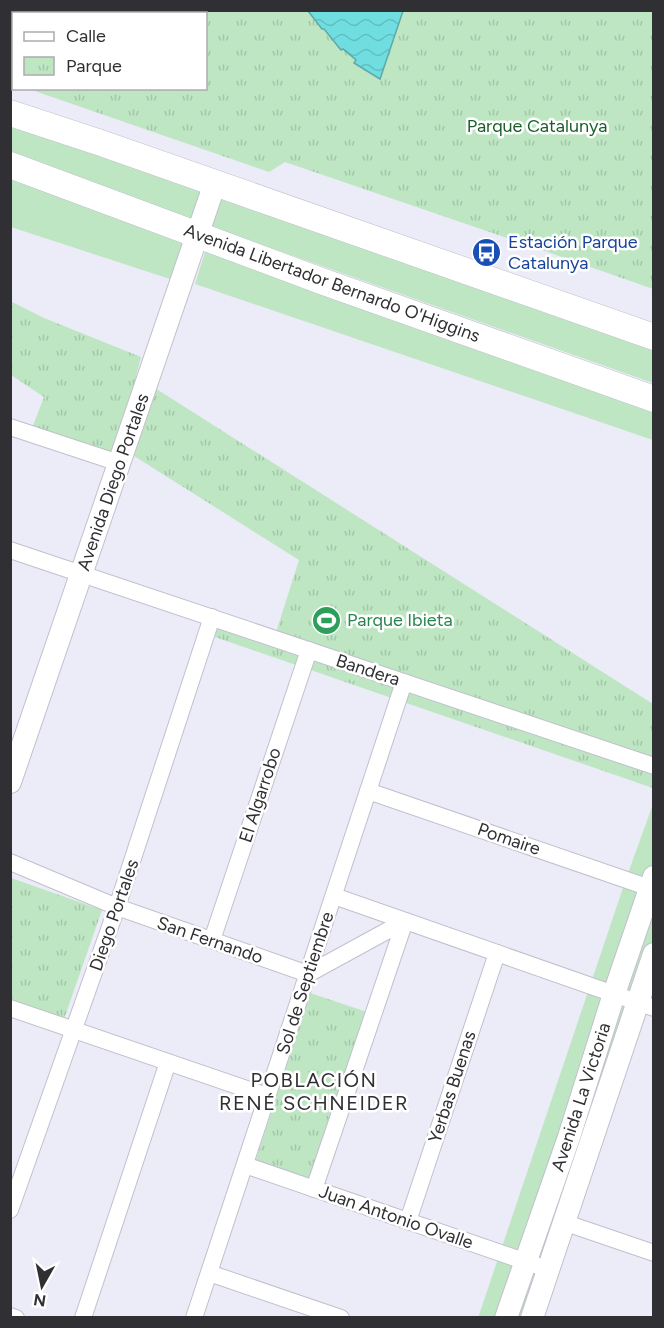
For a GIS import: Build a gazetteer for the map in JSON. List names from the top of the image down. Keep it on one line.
{"streets":{"main road":["Avenida Libertador Bernardo O'Higgins","Avenida Diego Portales","Avenida La Victoria"],"street":["Bandera","El Algarrobo","Pomaire","Diego Portales","San Fernando","Sol de Septiembre","Yerbas Buenas","Juan Antonio Ovalle"]},"crossings":[["Avenida Libertador Bernardo O'Higgins","Avenida Diego Portales"],["Avenida Diego Portales","Bandera"],["Bandera","El Algarrobo"],["Bandera","Diego Portales"],["Bandera","Sol de Septiembre"],["El Algarrobo","San Fernando"],["Pomaire","Sol de Septiembre"],["Pomaire","Avenida La Victoria"],["Diego Portales","San Fernando"],["San Fernando","Sol de Septiembre"],["Sol de Septiembre","Juan Antonio Ovalle"],["Yerbas Buenas","Juan Antonio Ovalle"],["Avenida La Victoria","Juan Antonio Ovalle"]],"districts":["POBLACIÓN RENÉ SCHNEIDER"],"parks":["Parque Catalunya"],"places":{"bus stop":["Estación Parque Catalunya"],"sports":["Parque Ibieta"]},"legend":["Calle","Parque"],"north":"bottom"}
